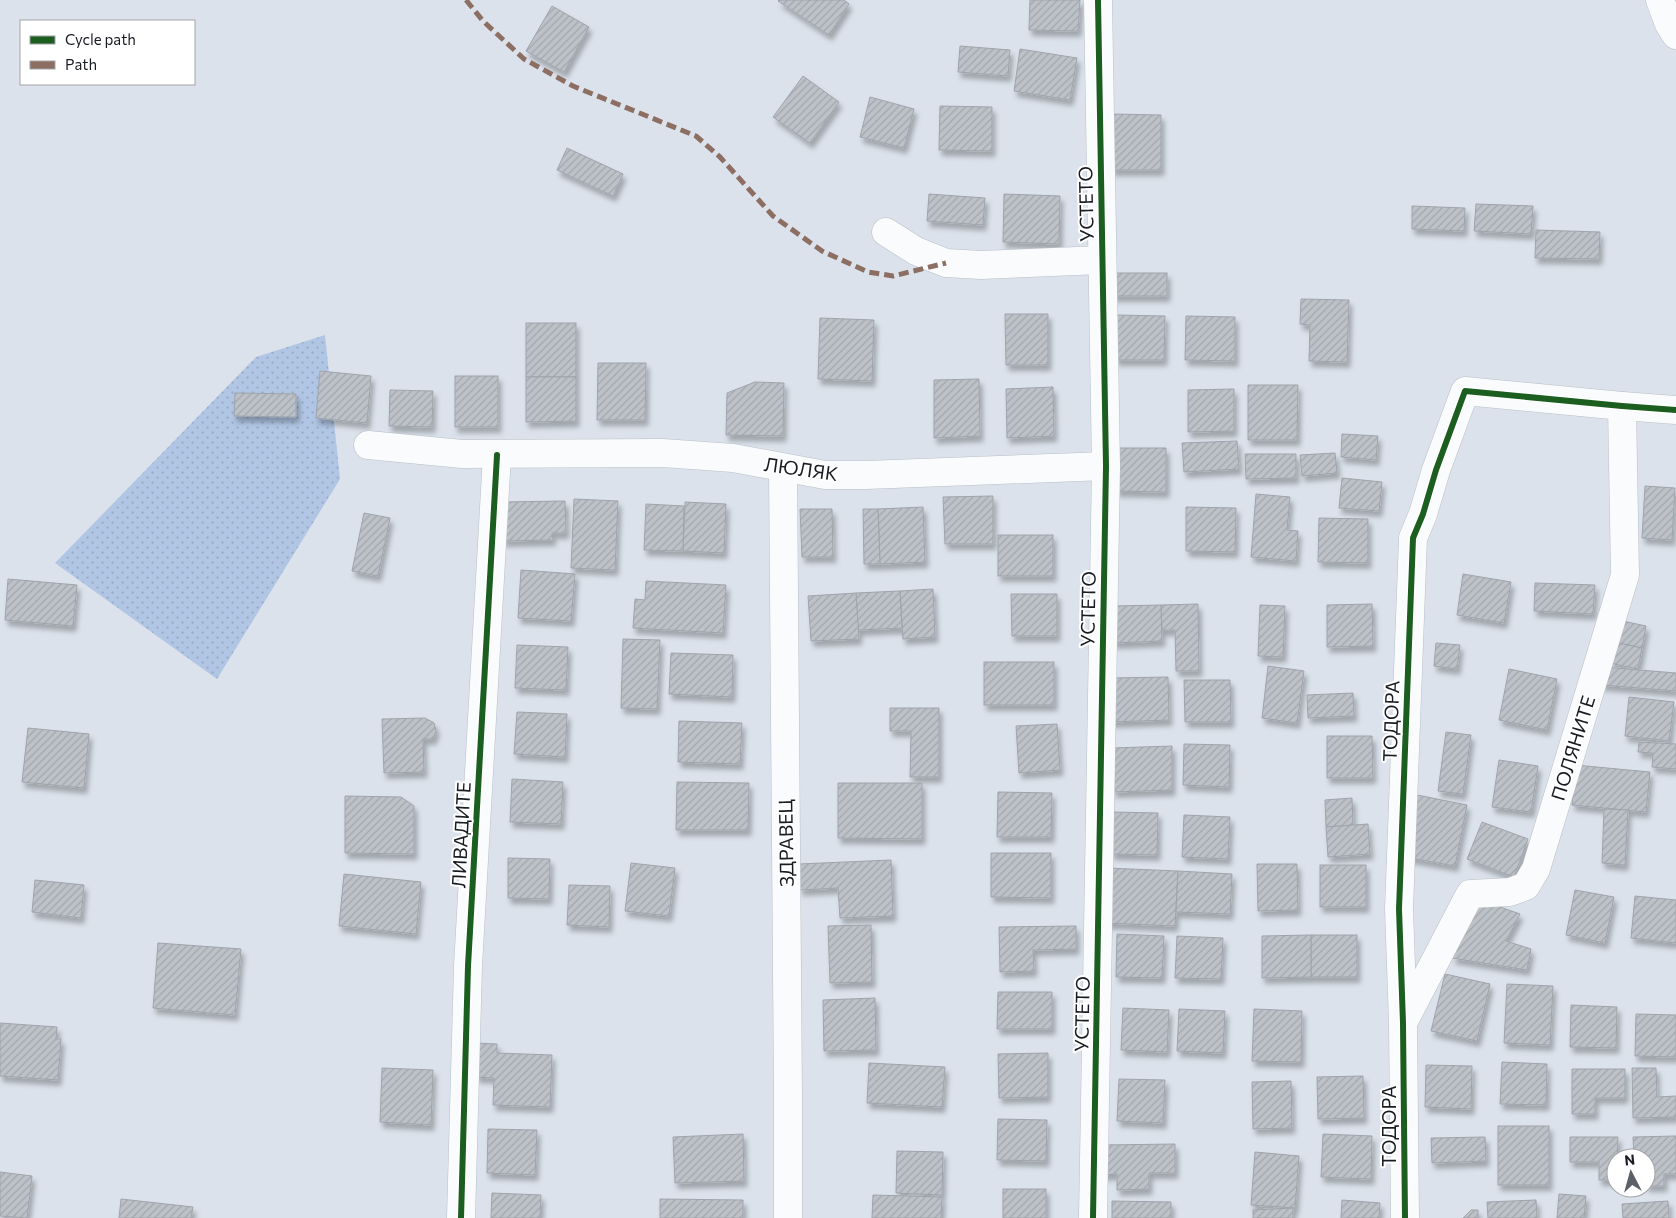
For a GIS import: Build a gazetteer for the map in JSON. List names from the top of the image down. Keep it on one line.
{"streets":{"street":["УСТЕТО","ЛЮЛЯК","ТОДОРА","ПОЛЯНИТЕ","ЛИВАДИТЕ","ЗДРАВЕЦ"]},"crossings":[["УСТЕТО","ЛЮЛЯК"],["ЛЮЛЯК","ЛИВАДИТЕ"],["ЛЮЛЯК","ЗДРАВЕЦ"],["ТОДОРА","ПОЛЯНИТЕ"]],"legend":["Cycle path","Path"],"north":"top"}
